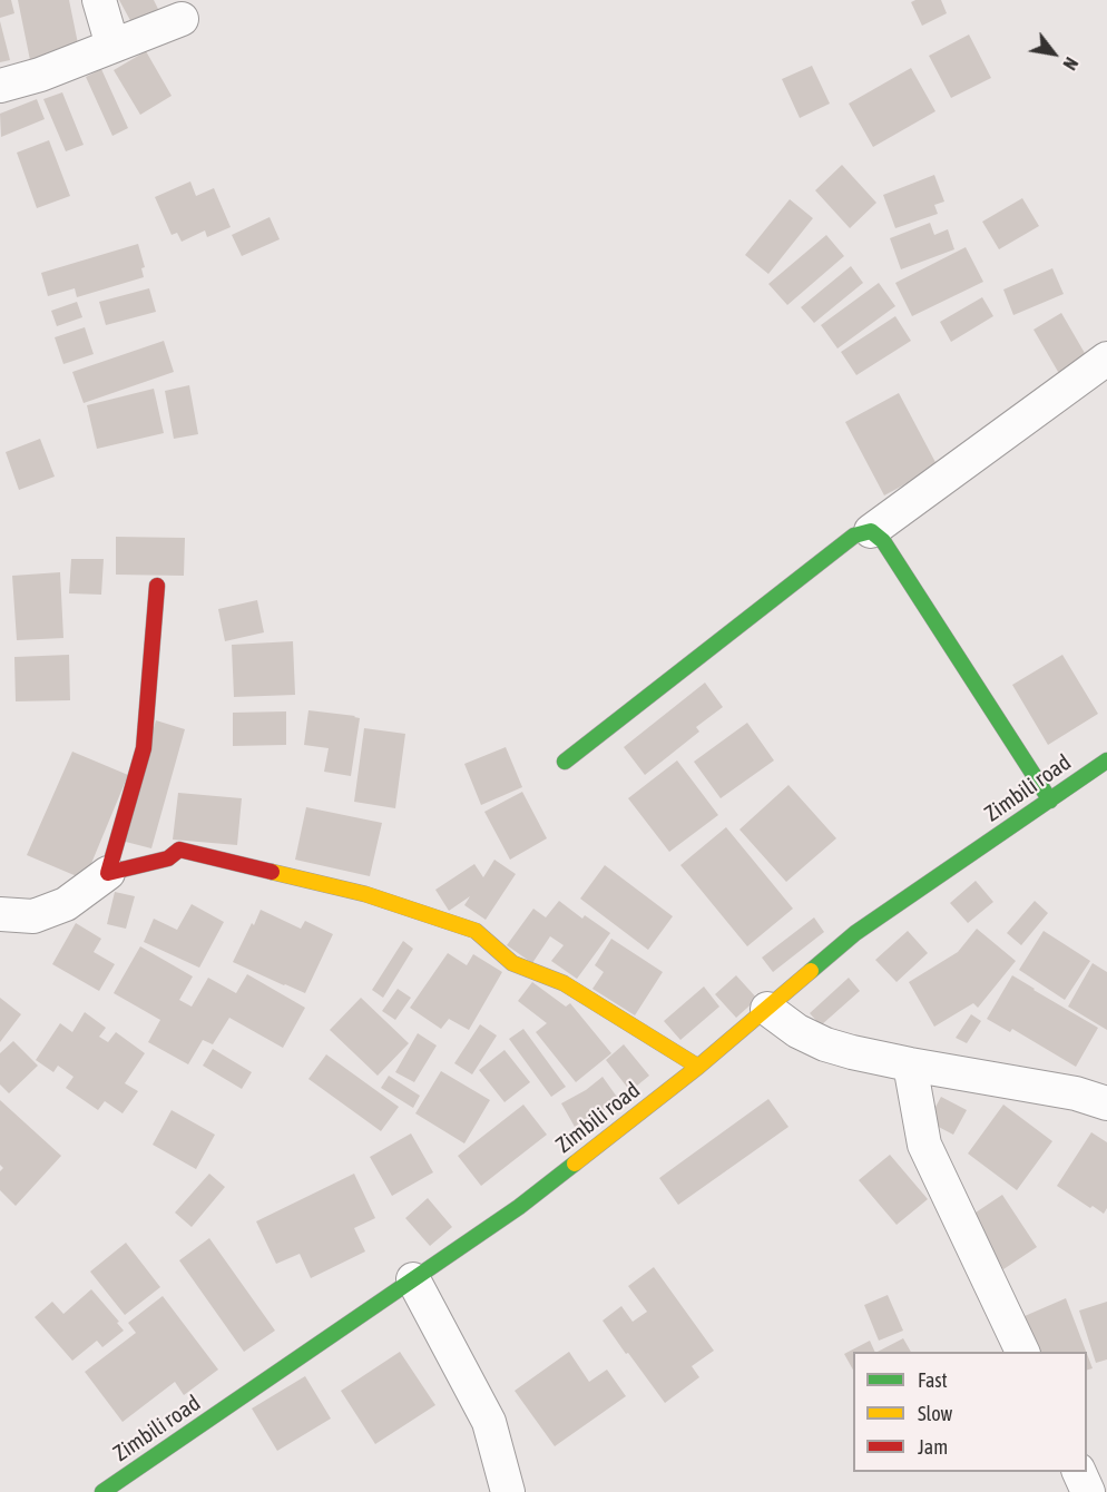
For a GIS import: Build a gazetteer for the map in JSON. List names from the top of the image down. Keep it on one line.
{"streets":{"street":["Zimbili road"]},"legend":["Fast","Slow","Jam"],"north":"bottom right"}
